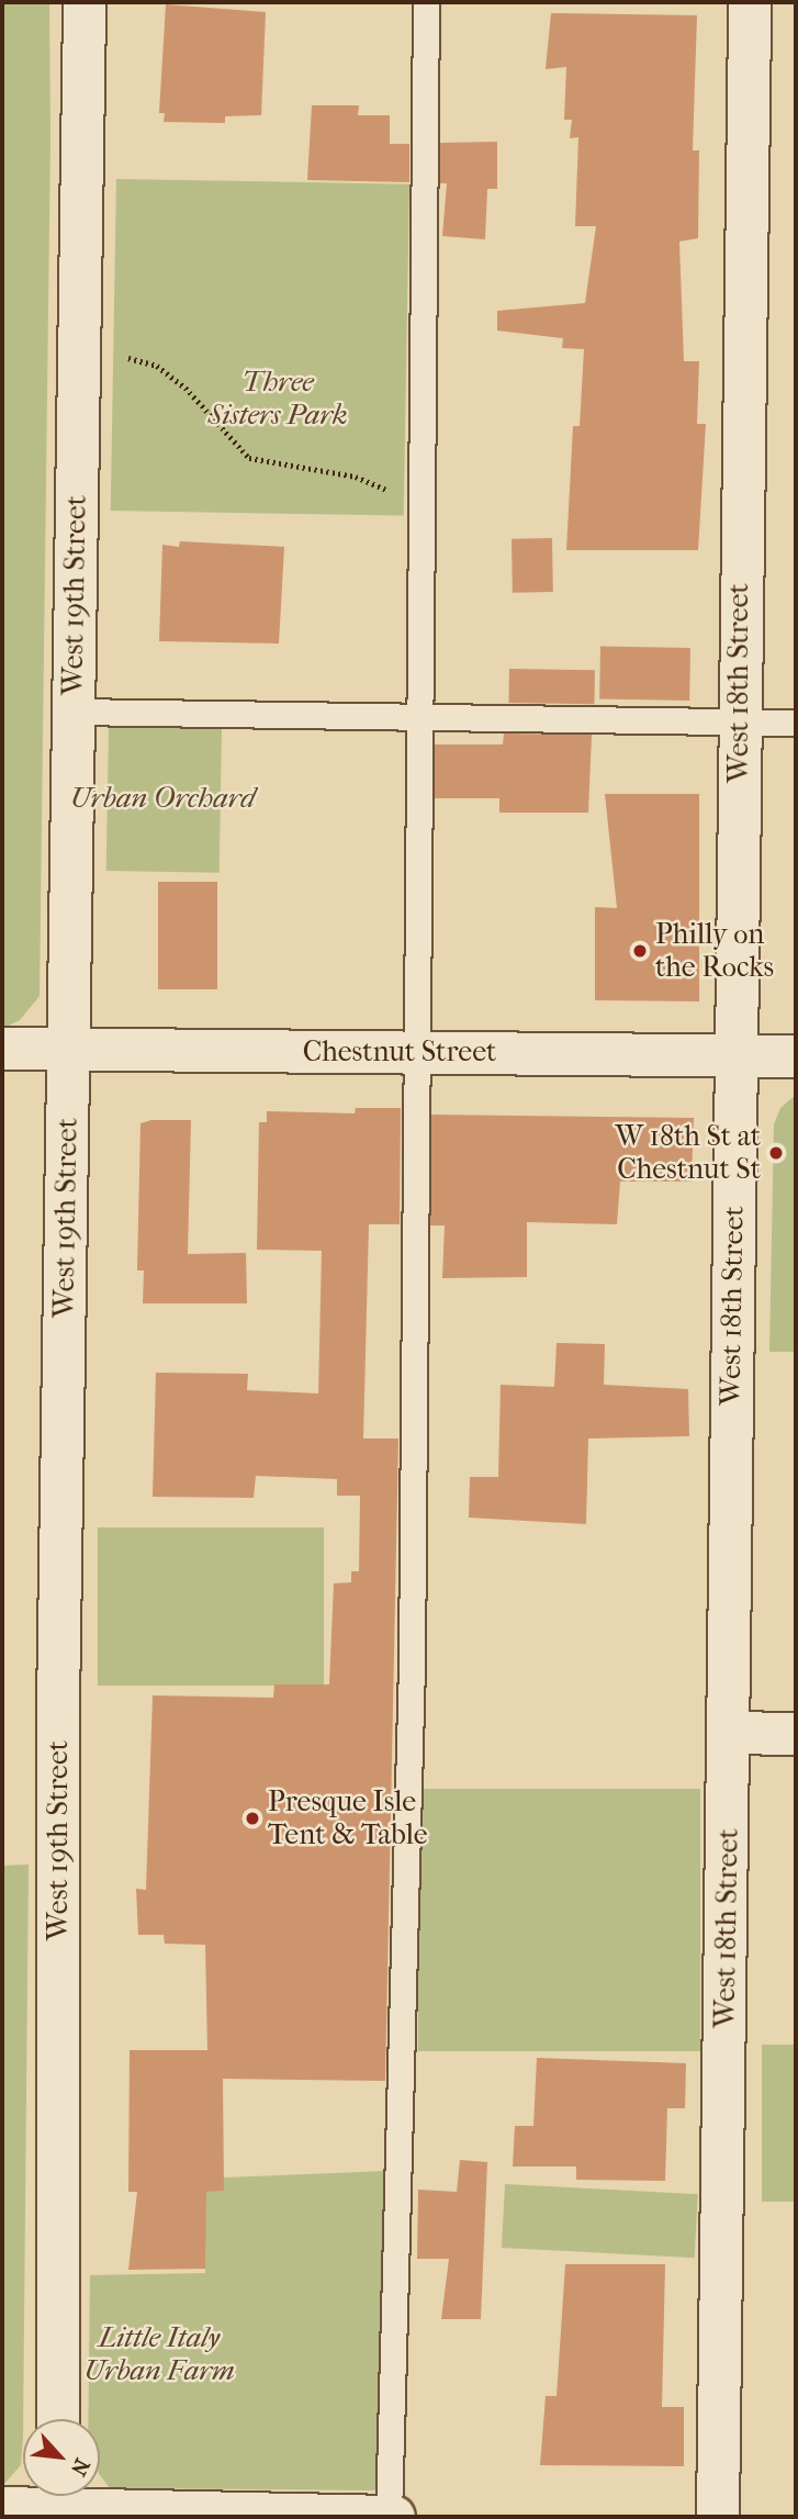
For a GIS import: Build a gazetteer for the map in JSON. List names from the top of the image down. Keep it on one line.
{"streets":{"street":["West 19th Street","West 18th Street","Chestnut Street"]},"crossings":[["West 19th Street","Chestnut Street"],["West 18th Street","Chestnut Street"]],"parks":["Three Sisters Park","Urban Orchard","Little Italy Urban Farm"],"places":["Philly on the Rocks","W 18th St at Chestnut St","Presque Isle Tent & Table"],"north":"bottom right"}
